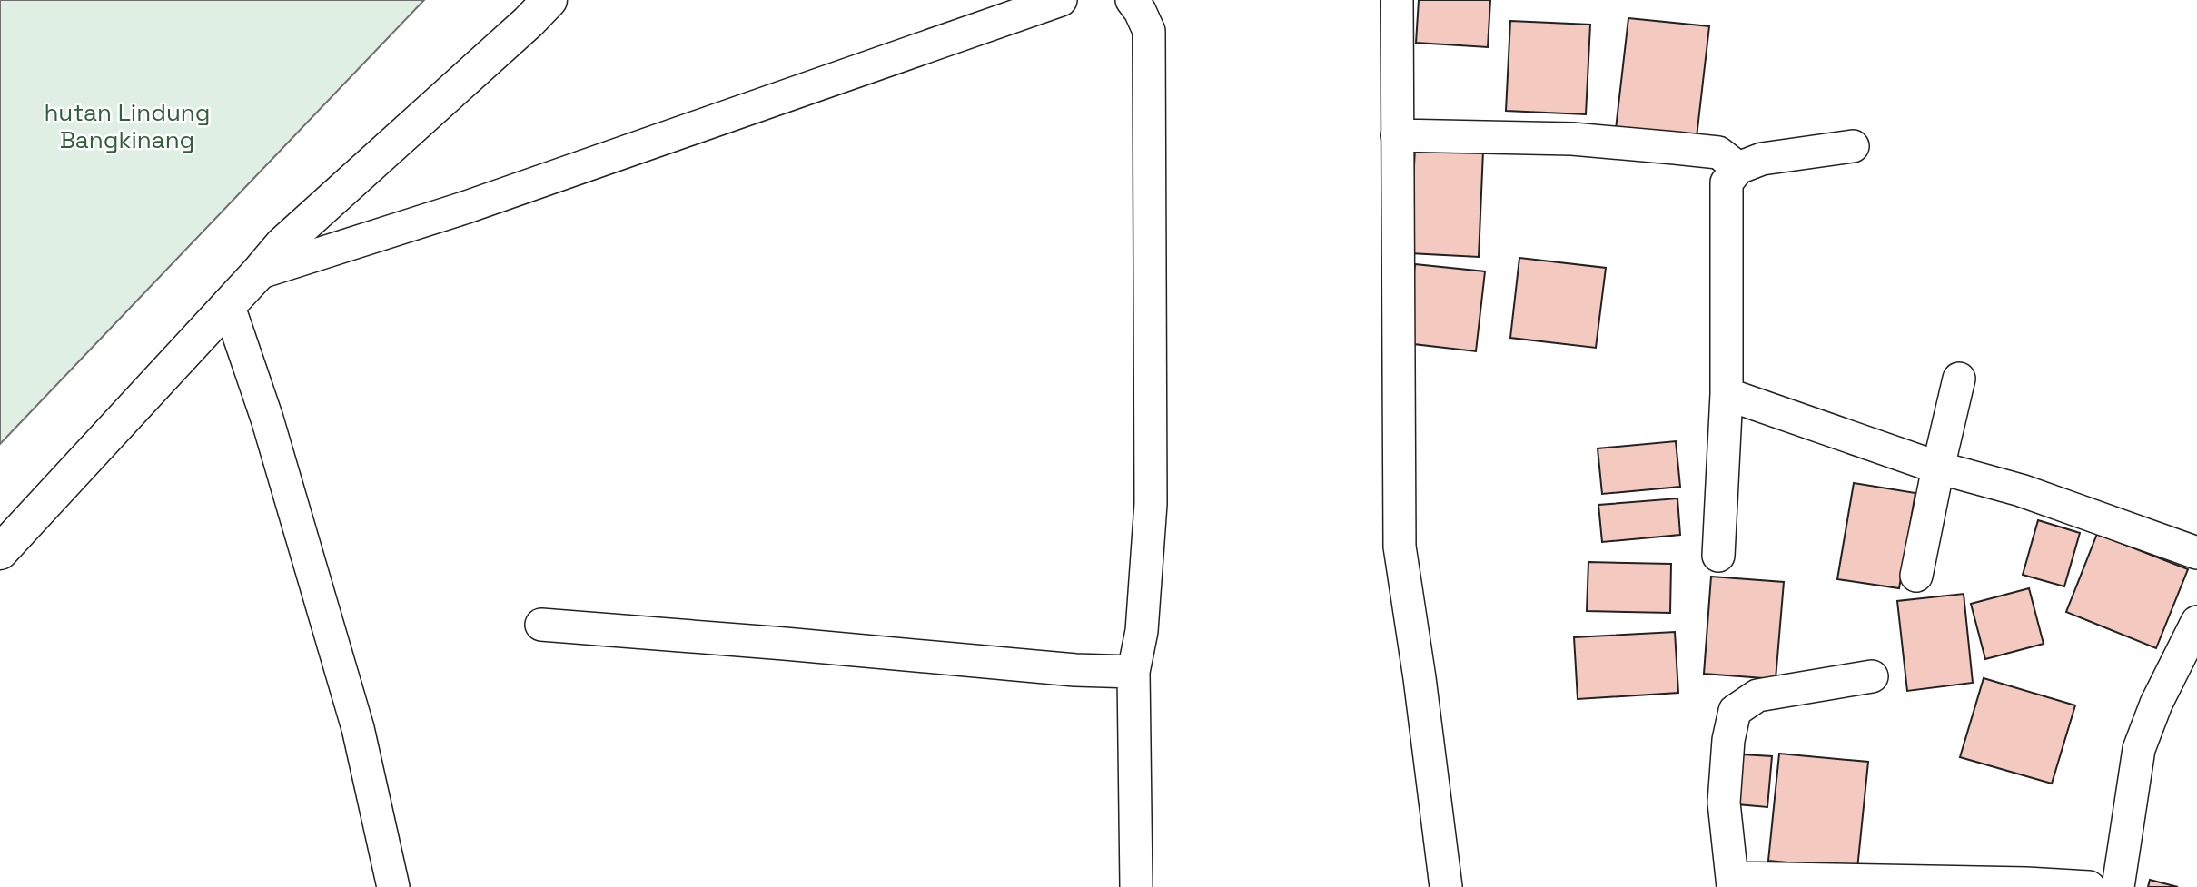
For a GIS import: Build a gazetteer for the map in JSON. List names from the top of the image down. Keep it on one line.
{"parks":["hutan Lindung Bangkinang"]}
